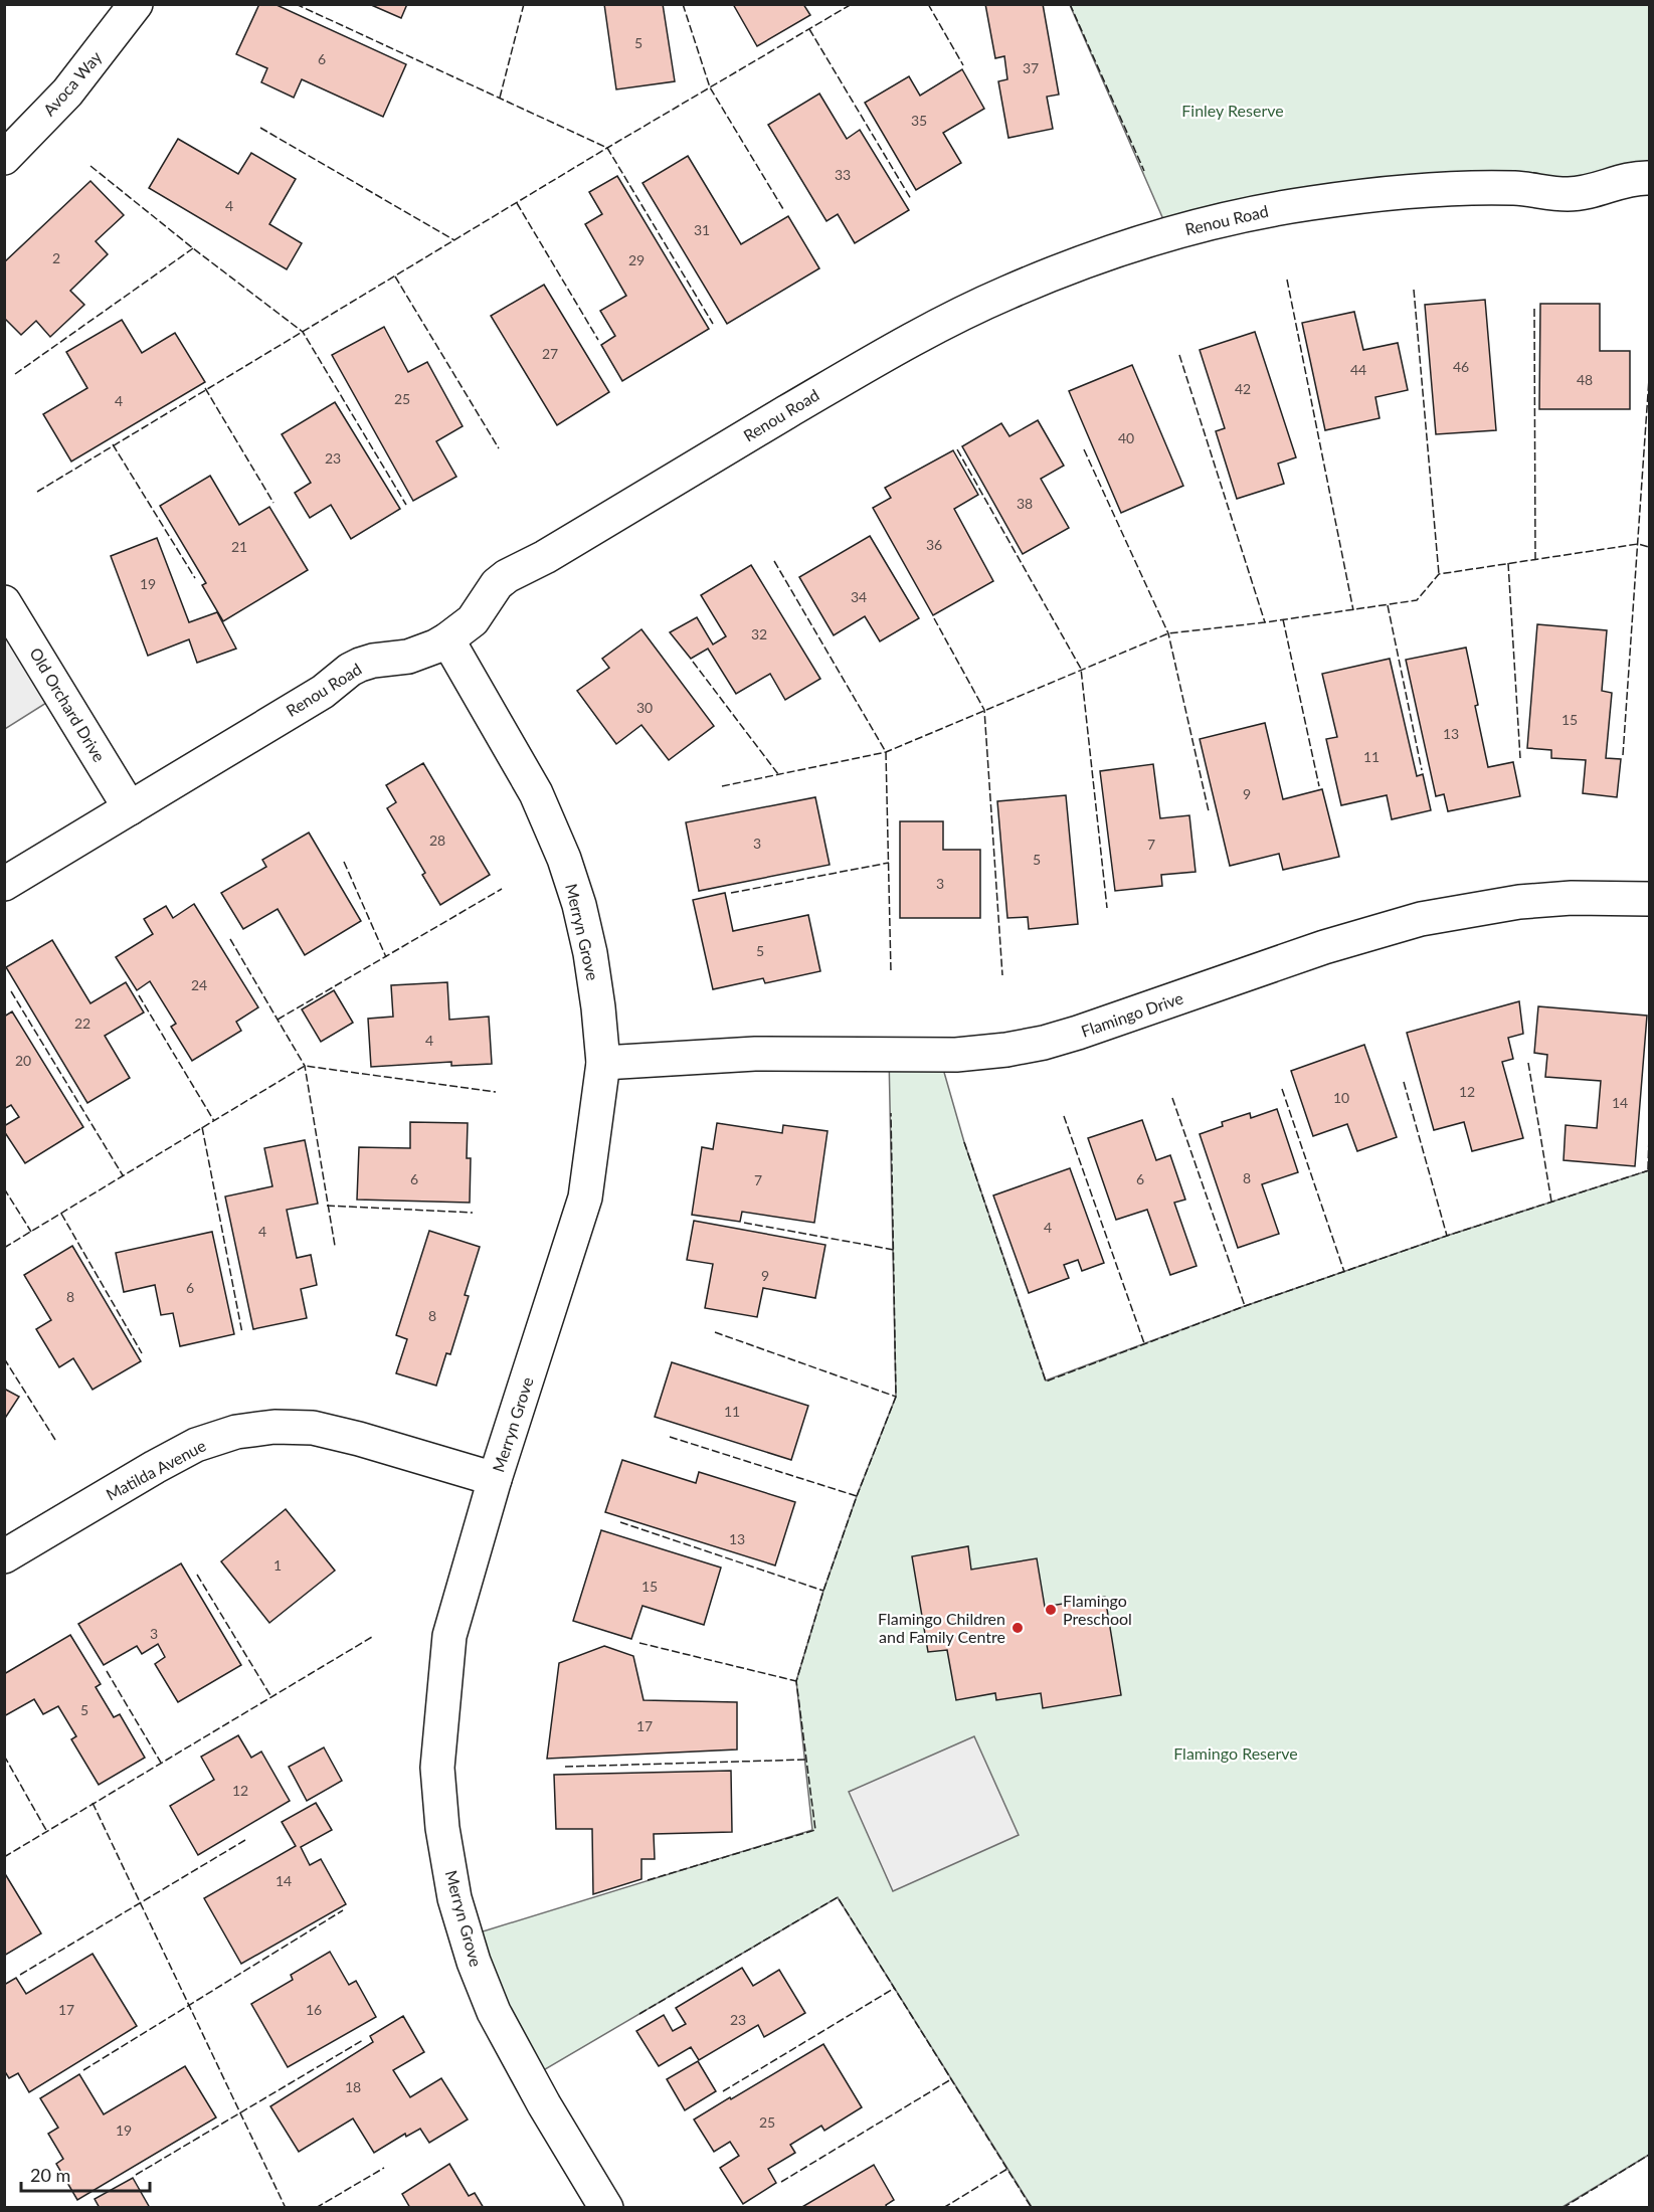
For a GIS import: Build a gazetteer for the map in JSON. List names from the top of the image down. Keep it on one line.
{"streets":{"street":["Avoca Way","Renou Road","Old Orchard Drive","Merryn Grove","Flamingo Drive","Matilda Avenue"]},"crossings":[["Renou Road","Old Orchard Drive"],["Renou Road","Merryn Grove"],["Merryn Grove","Flamingo Drive"],["Merryn Grove","Matilda Avenue"]],"parks":["Finley Reserve","Flamingo Reserve"],"places":["Flamingo Preschool","Flamingo Children and Family Centre"],"house_numbers":["5","6","37","35","33","4","31","2","29","27","46","44","48","42","25","4","40","23","38","36","21","19","34","32","30","15","13","11","9","28","3","7","5","3","5","24","22","4","20","12","10","14","8","6","6","7","4","4","9","6","8","8","11","13","1","15","3","5","17","12","14","17","16","23","18","25","19"],"scale_bar":"20 m"}
